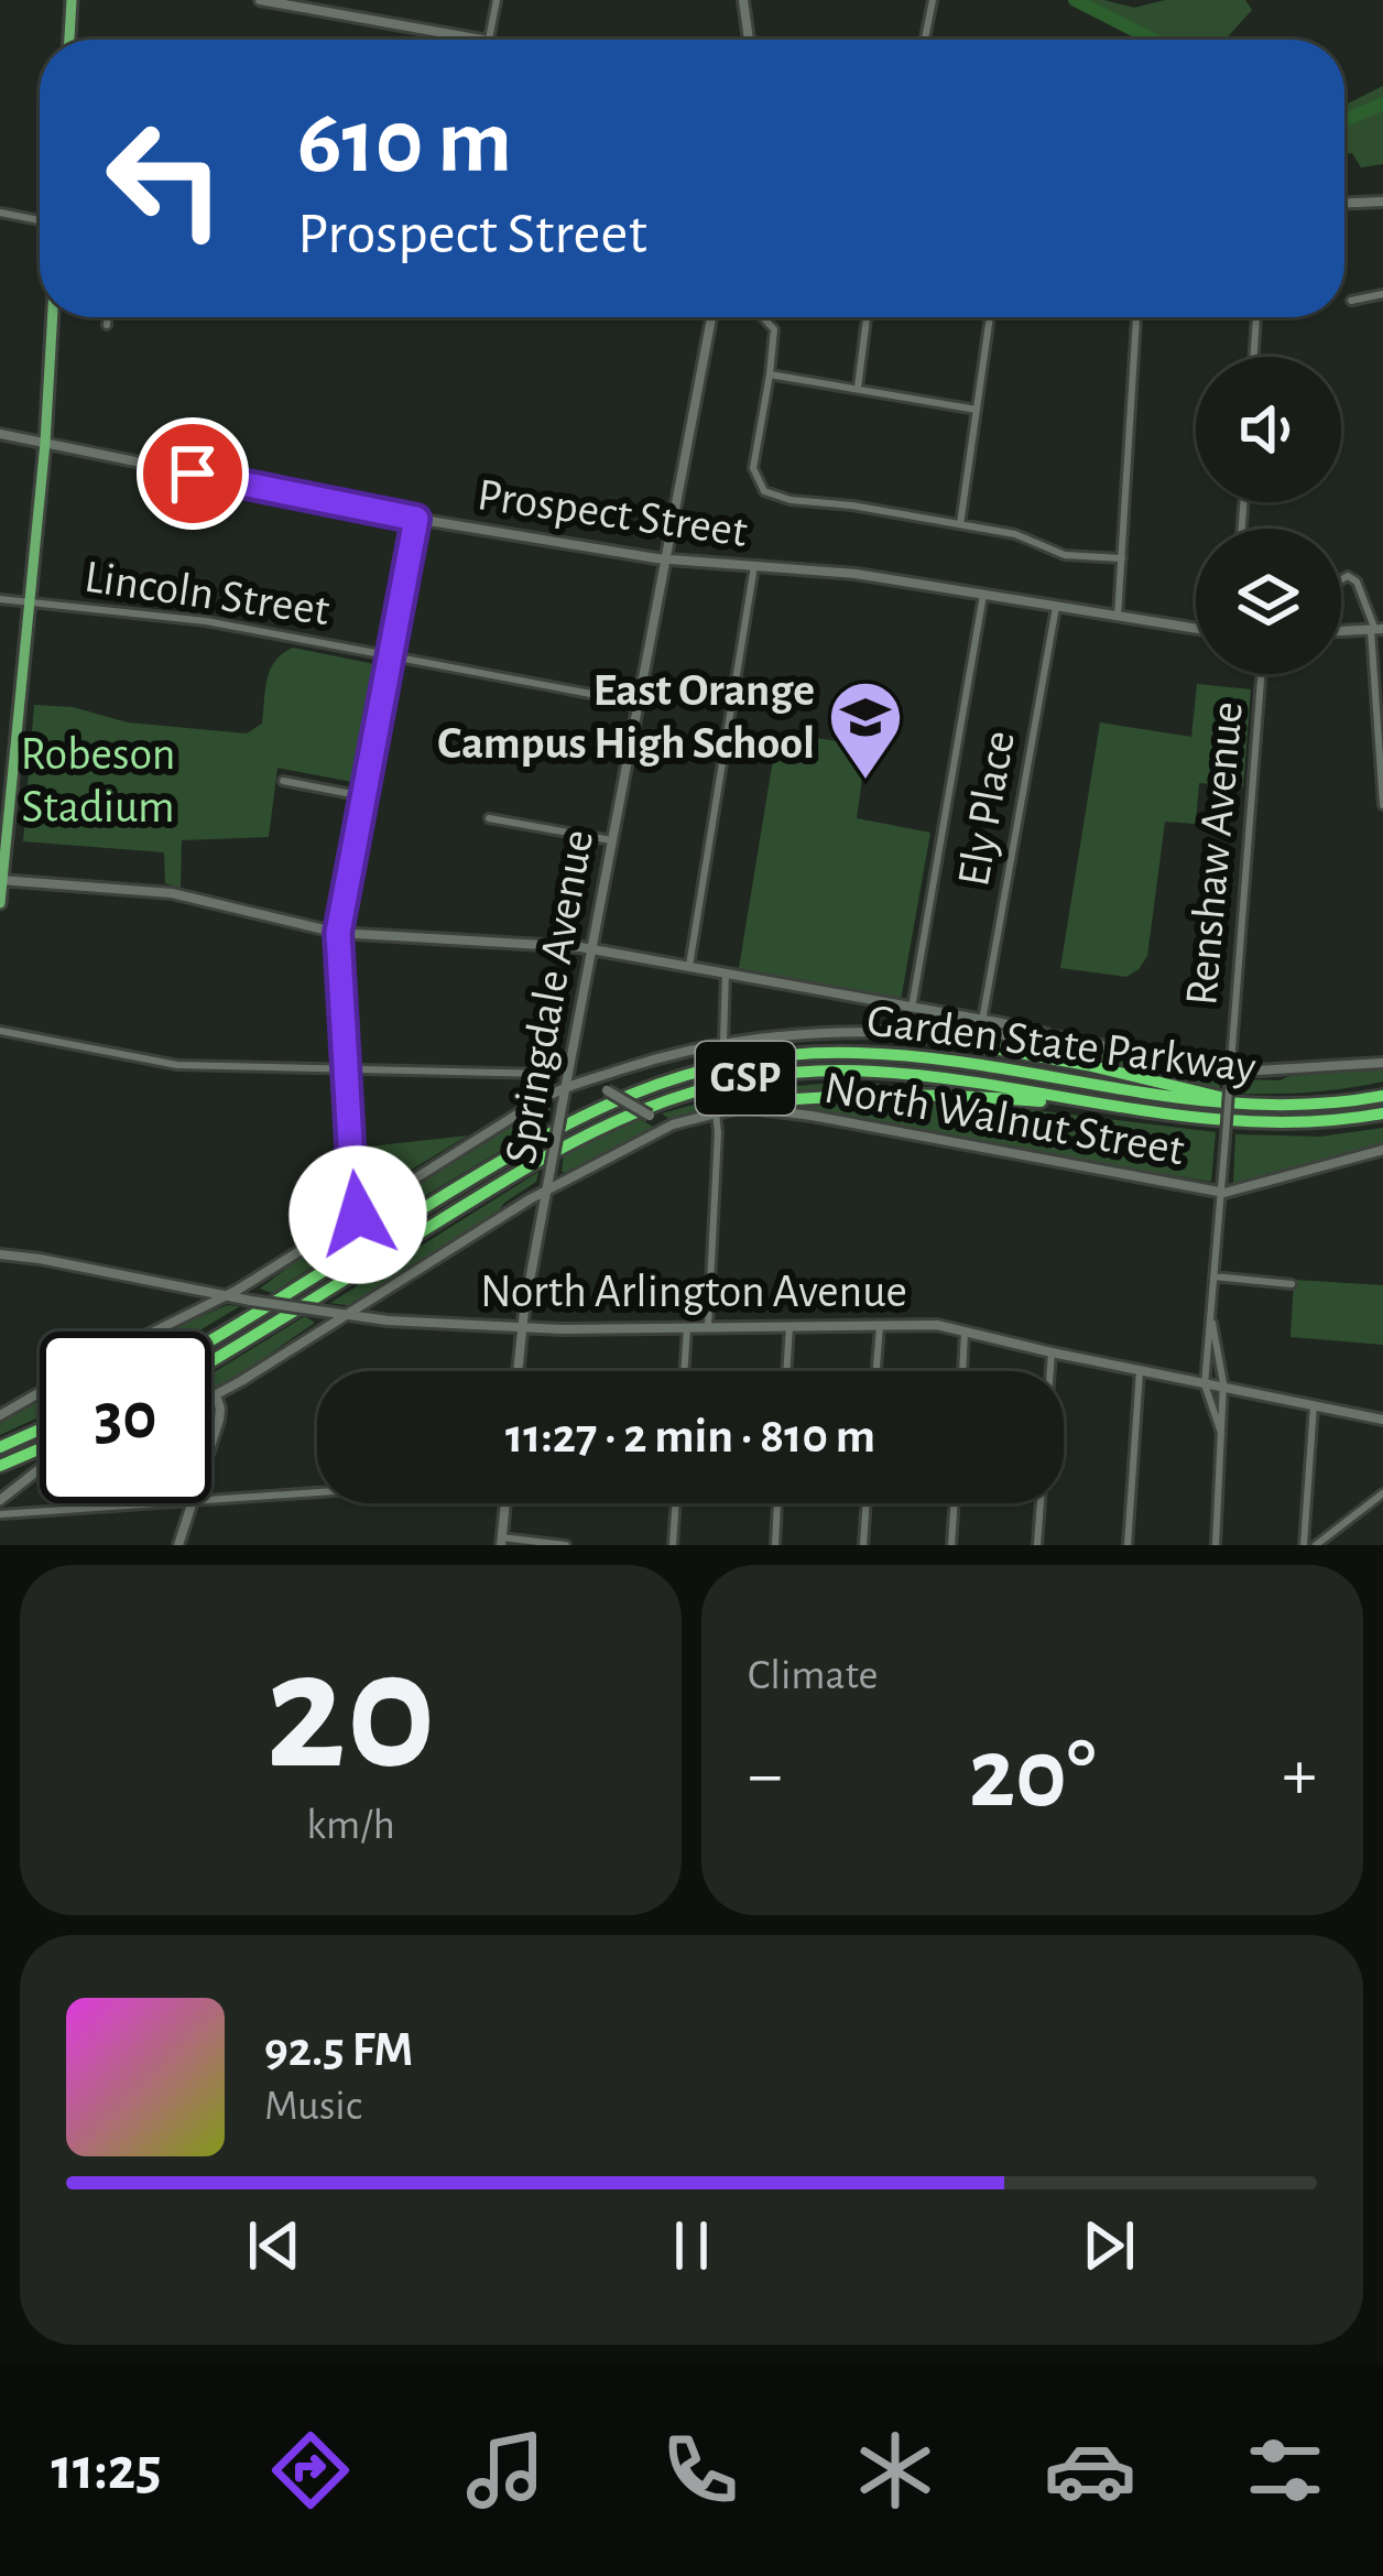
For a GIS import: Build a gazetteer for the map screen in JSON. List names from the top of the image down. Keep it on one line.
{"streets":{"highway":["Garden State Parkway","GSP"],"street":["Prospect Street","Lincoln Street","Ely Place","Renshaw Avenue","Springdale Avenue","North Walnut Street","North Arlington Avenue"]},"crossings":[["Prospect Street","Ely Place"],["Prospect Street","Springdale Avenue"],["Lincoln Street","Springdale Avenue"],["Renshaw Avenue","North Walnut Street"],["Renshaw Avenue","North Arlington Avenue"],["Springdale Avenue","North Walnut Street"],["Springdale Avenue","North Arlington Avenue"],["North Walnut Street","North Arlington Avenue"]],"parks":["Robeson Stadium"],"places":{"school or university":["East Orange Campus High School"]},"page":{"turn":["610 m","Prospect Street"],"limit":"30","trip":"11:27 · 2 min · 810 m","tile":[["20","km/h"],"Climate"],"heat":["−","20°","+"],"song":["92.5 FM","Music"],"tabs":"11:25"}}
